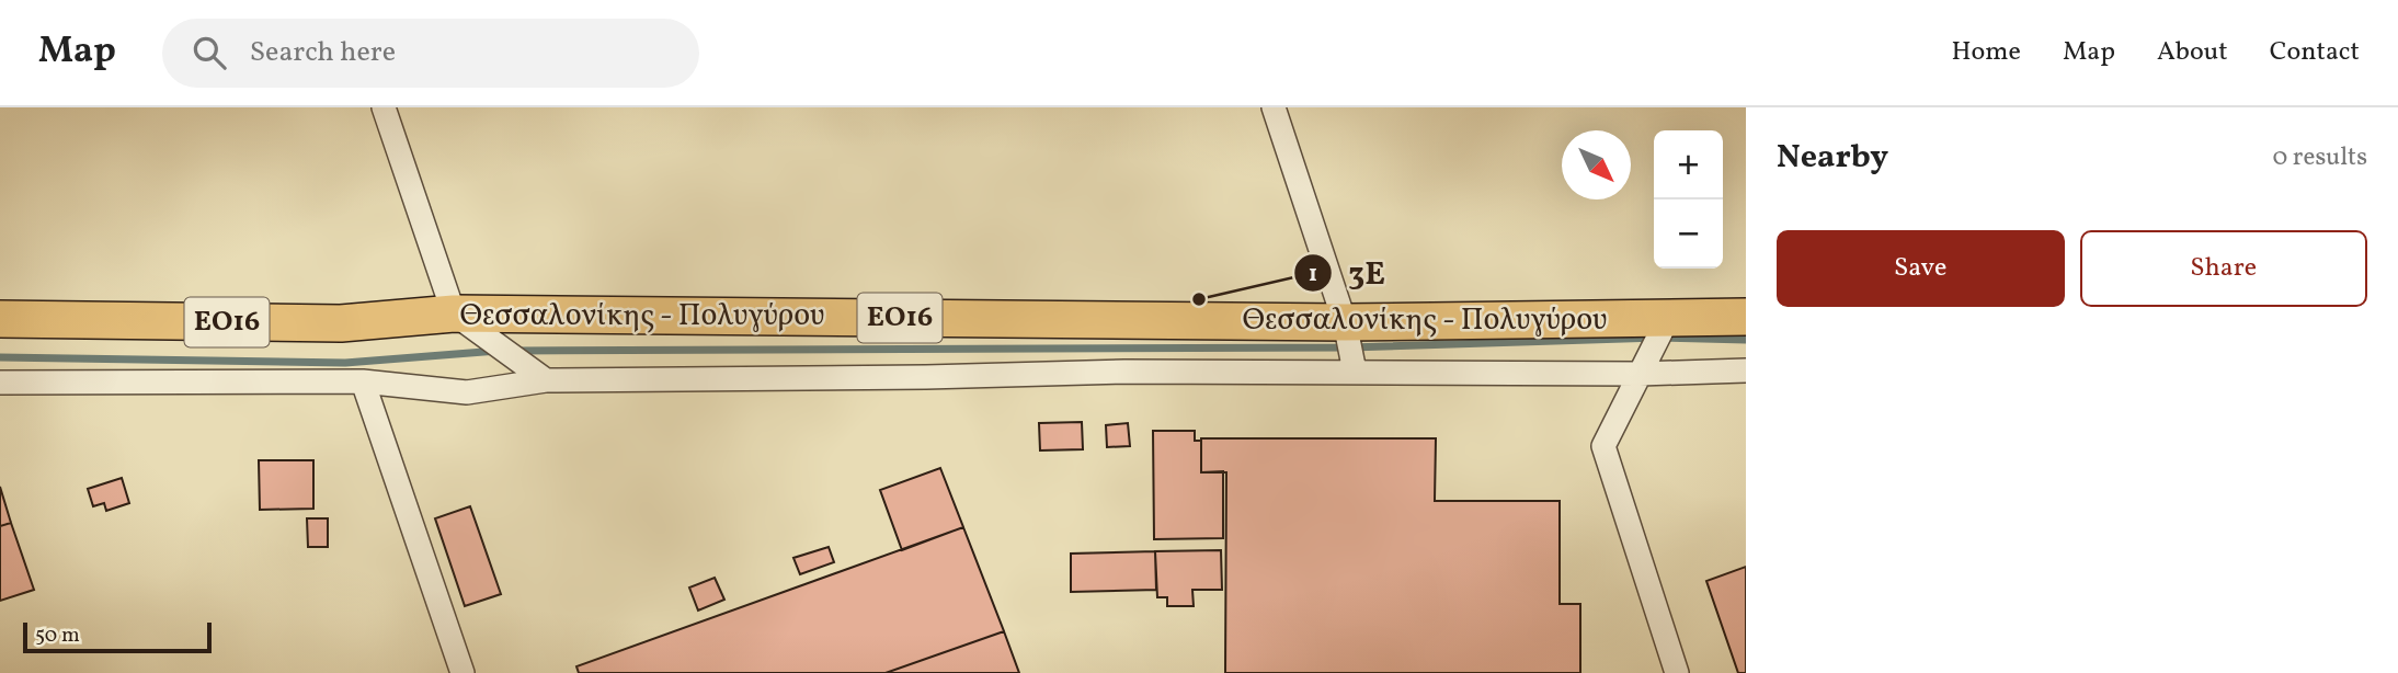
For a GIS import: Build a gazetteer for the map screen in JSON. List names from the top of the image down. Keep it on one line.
{"streets":{"main road":["Θεσσαλονίκης - Πολυγύρου","ΕΟ16"]},"places":["3Ε"],"scale_bar":"50 m","north":"bottom right","page":{"header":"Map","search":"Search here","nav":["Home","Map","About","Contact"],"heading":["Nearby","0 results"],"map_buttons":["+","−"],"buttons":["Save","Share"],"scale":"50 m"}}
